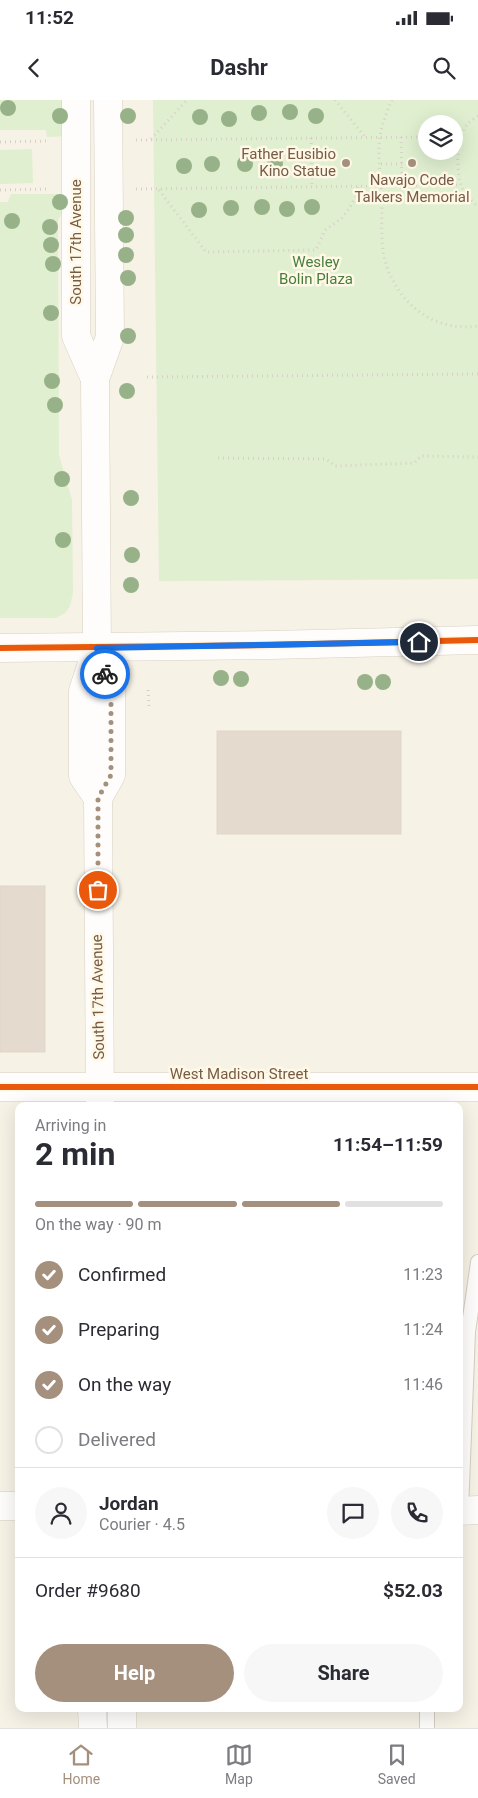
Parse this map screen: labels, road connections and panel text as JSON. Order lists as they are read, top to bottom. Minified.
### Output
{"streets":{"main road":["South 17th Avenue","West Madison Street"]},"crossings":[["South 17th Avenue","West Madison Street"]],"parks":["Wesley Bolin Plaza"],"places":["Father Eusibio Kino Statue","Navajo Code Talkers Memorial"],"page":{"status":"11:52","header":"Dashr","heading":["2 min","Arriving in","11:54–11:59"],"panel":["Jordan","Courier · 4.5","Order #9680","$52.03"],"bar":"On the way · 90 m","list":[["Confirmed","11:23"],["Preparing","11:24"],["On the way","11:46"],"Delivered"],"buttons":["Help","Share"],"tabs":["Home","Map","Saved"]}}
